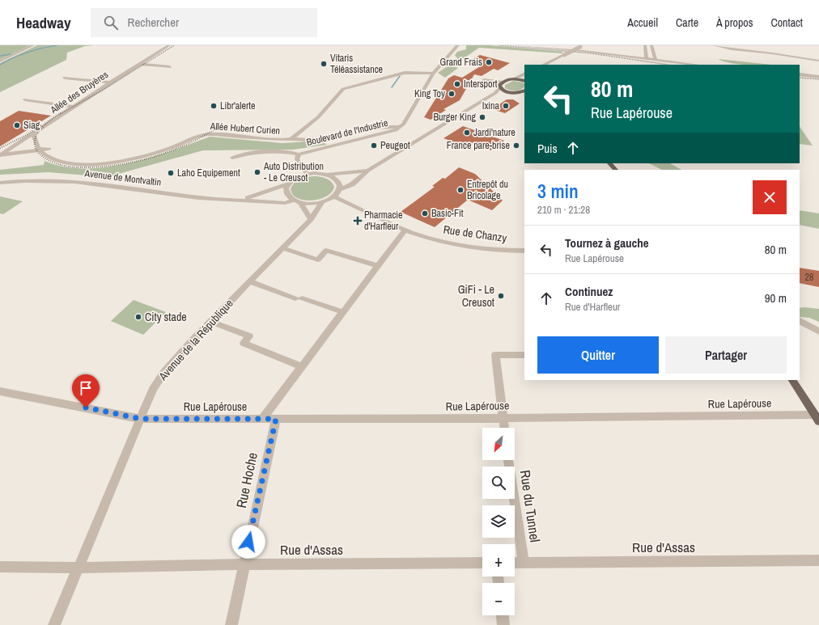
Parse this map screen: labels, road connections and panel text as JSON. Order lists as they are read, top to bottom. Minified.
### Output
{"streets":{"street":["Allée des Bruyères","Allée Hubert Curien","Boulevard de l'Industrie","Avenue de Montvaltin","Rue de Chanzy","Avenue de la République","Rue Lapérouse","Rue Hoche","Rue du Tunnel","Rue d'Assas"]},"crossings":[["Allée Hubert Curien","Boulevard de l'Industrie"],["Boulevard de l'Industrie","Avenue de Montvaltin"],["Avenue de la République","Rue Lapérouse"],["Avenue de la République","Rue d'Assas"],["Rue Lapérouse","Rue Hoche"],["Rue Hoche","Rue d'Assas"],["Rue du Tunnel","Rue d'Assas"]],"places":{"other":["Grand Frais","Vitaris Téléassistance","Intersport","King Toy","Libr'alerte","Ixina","Burger King","Siag","Jardi'nature","Peugeot","France pare-brise","Auto Distribution - Le Creusot","Laho Equipement","Entrepôt du Bricolage","Basic-Fit","GiFi - Le Creusot","City stade"],"health":["Pharmacie d'Harfleur"]},"house_numbers":["28"],"north":"bottom left","page":{"header":"Headway","search":"Rechercher","nav":["Accueil","Carte","À propos","Contact"],"turn":["80 m","Rue Lapérouse"],"then":"Puis","heading":["3 min","210 m · 21:28"],"list":[{"name":"Tournez à gauche","note":"Rue Lapérouse","value":"80 m"},{"name":"Continuez","note":"Rue d'Harfleur","value":"90 m"}],"buttons":["Quitter","Partager"],"map_buttons":["+","−"]}}
